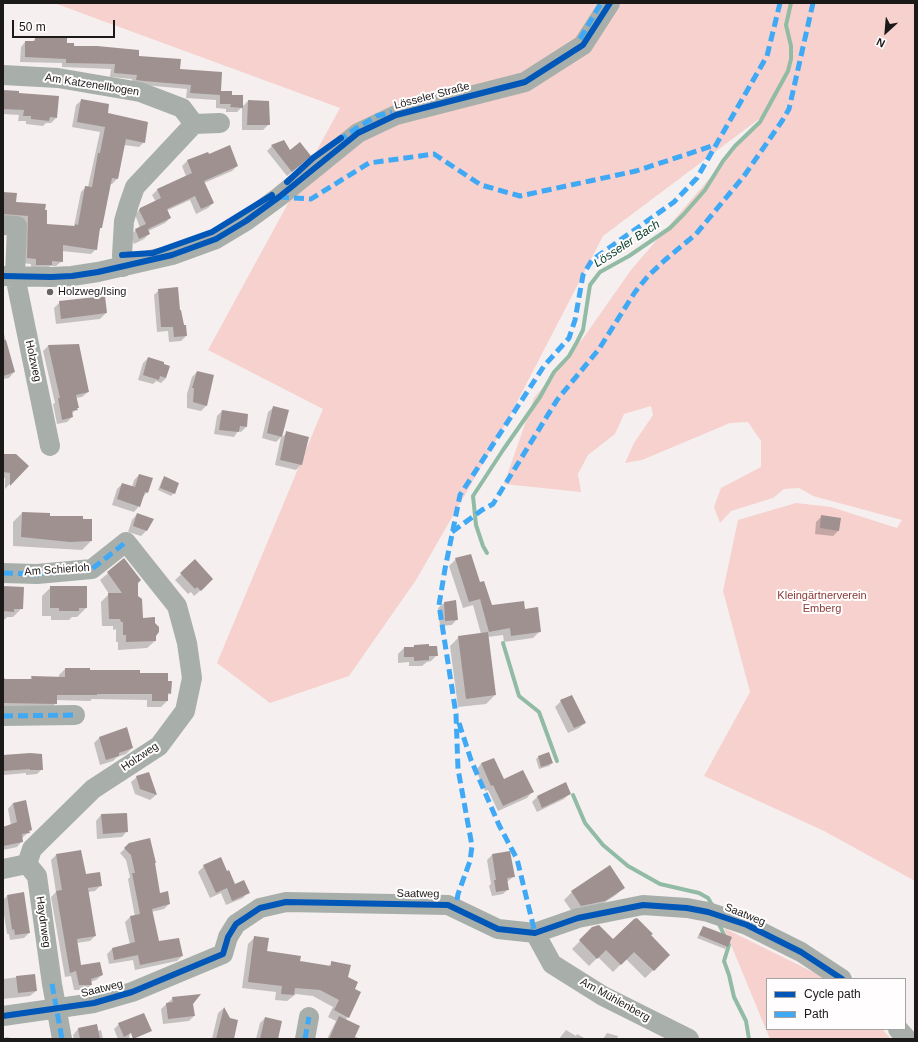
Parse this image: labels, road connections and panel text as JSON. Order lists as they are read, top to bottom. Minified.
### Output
{"streets":{"street":["Am Katzenellbogen","Lösseler Straße","Holzweg","Am Schierloh","Saatweg","Haydnweg","Am Mühlenberg"]},"crossings":[["Lösseler Straße","Holzweg"],["Holzweg","Am Schierloh"],["Holzweg","Haydnweg"],["Saatweg","Haydnweg"],["Saatweg","Am Mühlenberg"]],"water":["Lösseler Bach"],"parks":["Kleingärtnerverein Emberg"],"places":["Holzweg/Ising"],"legend":["Cycle path","Path"],"scale_bar":"50 m","north":"bottom left"}
